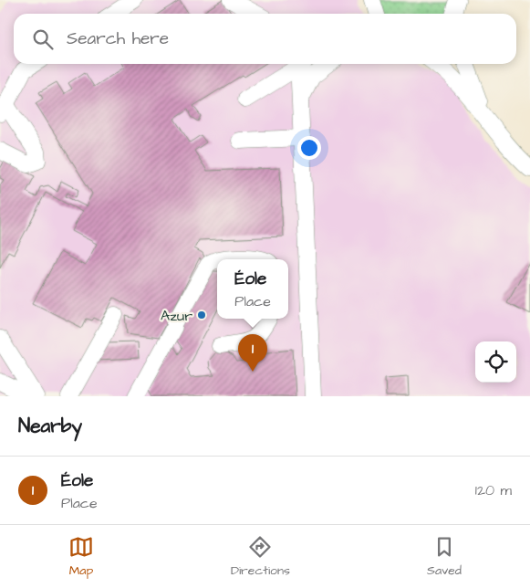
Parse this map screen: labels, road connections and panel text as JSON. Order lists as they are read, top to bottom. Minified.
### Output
{"places":["Azur"],"page":{"search":"Search here","popup":["Éole","Place"],"pins":"1","heading":"Nearby","list":[{"mark":"1","name":"Éole","note":"Place","value":"120 m"}],"nav":["Map","Directions","Saved"]}}
